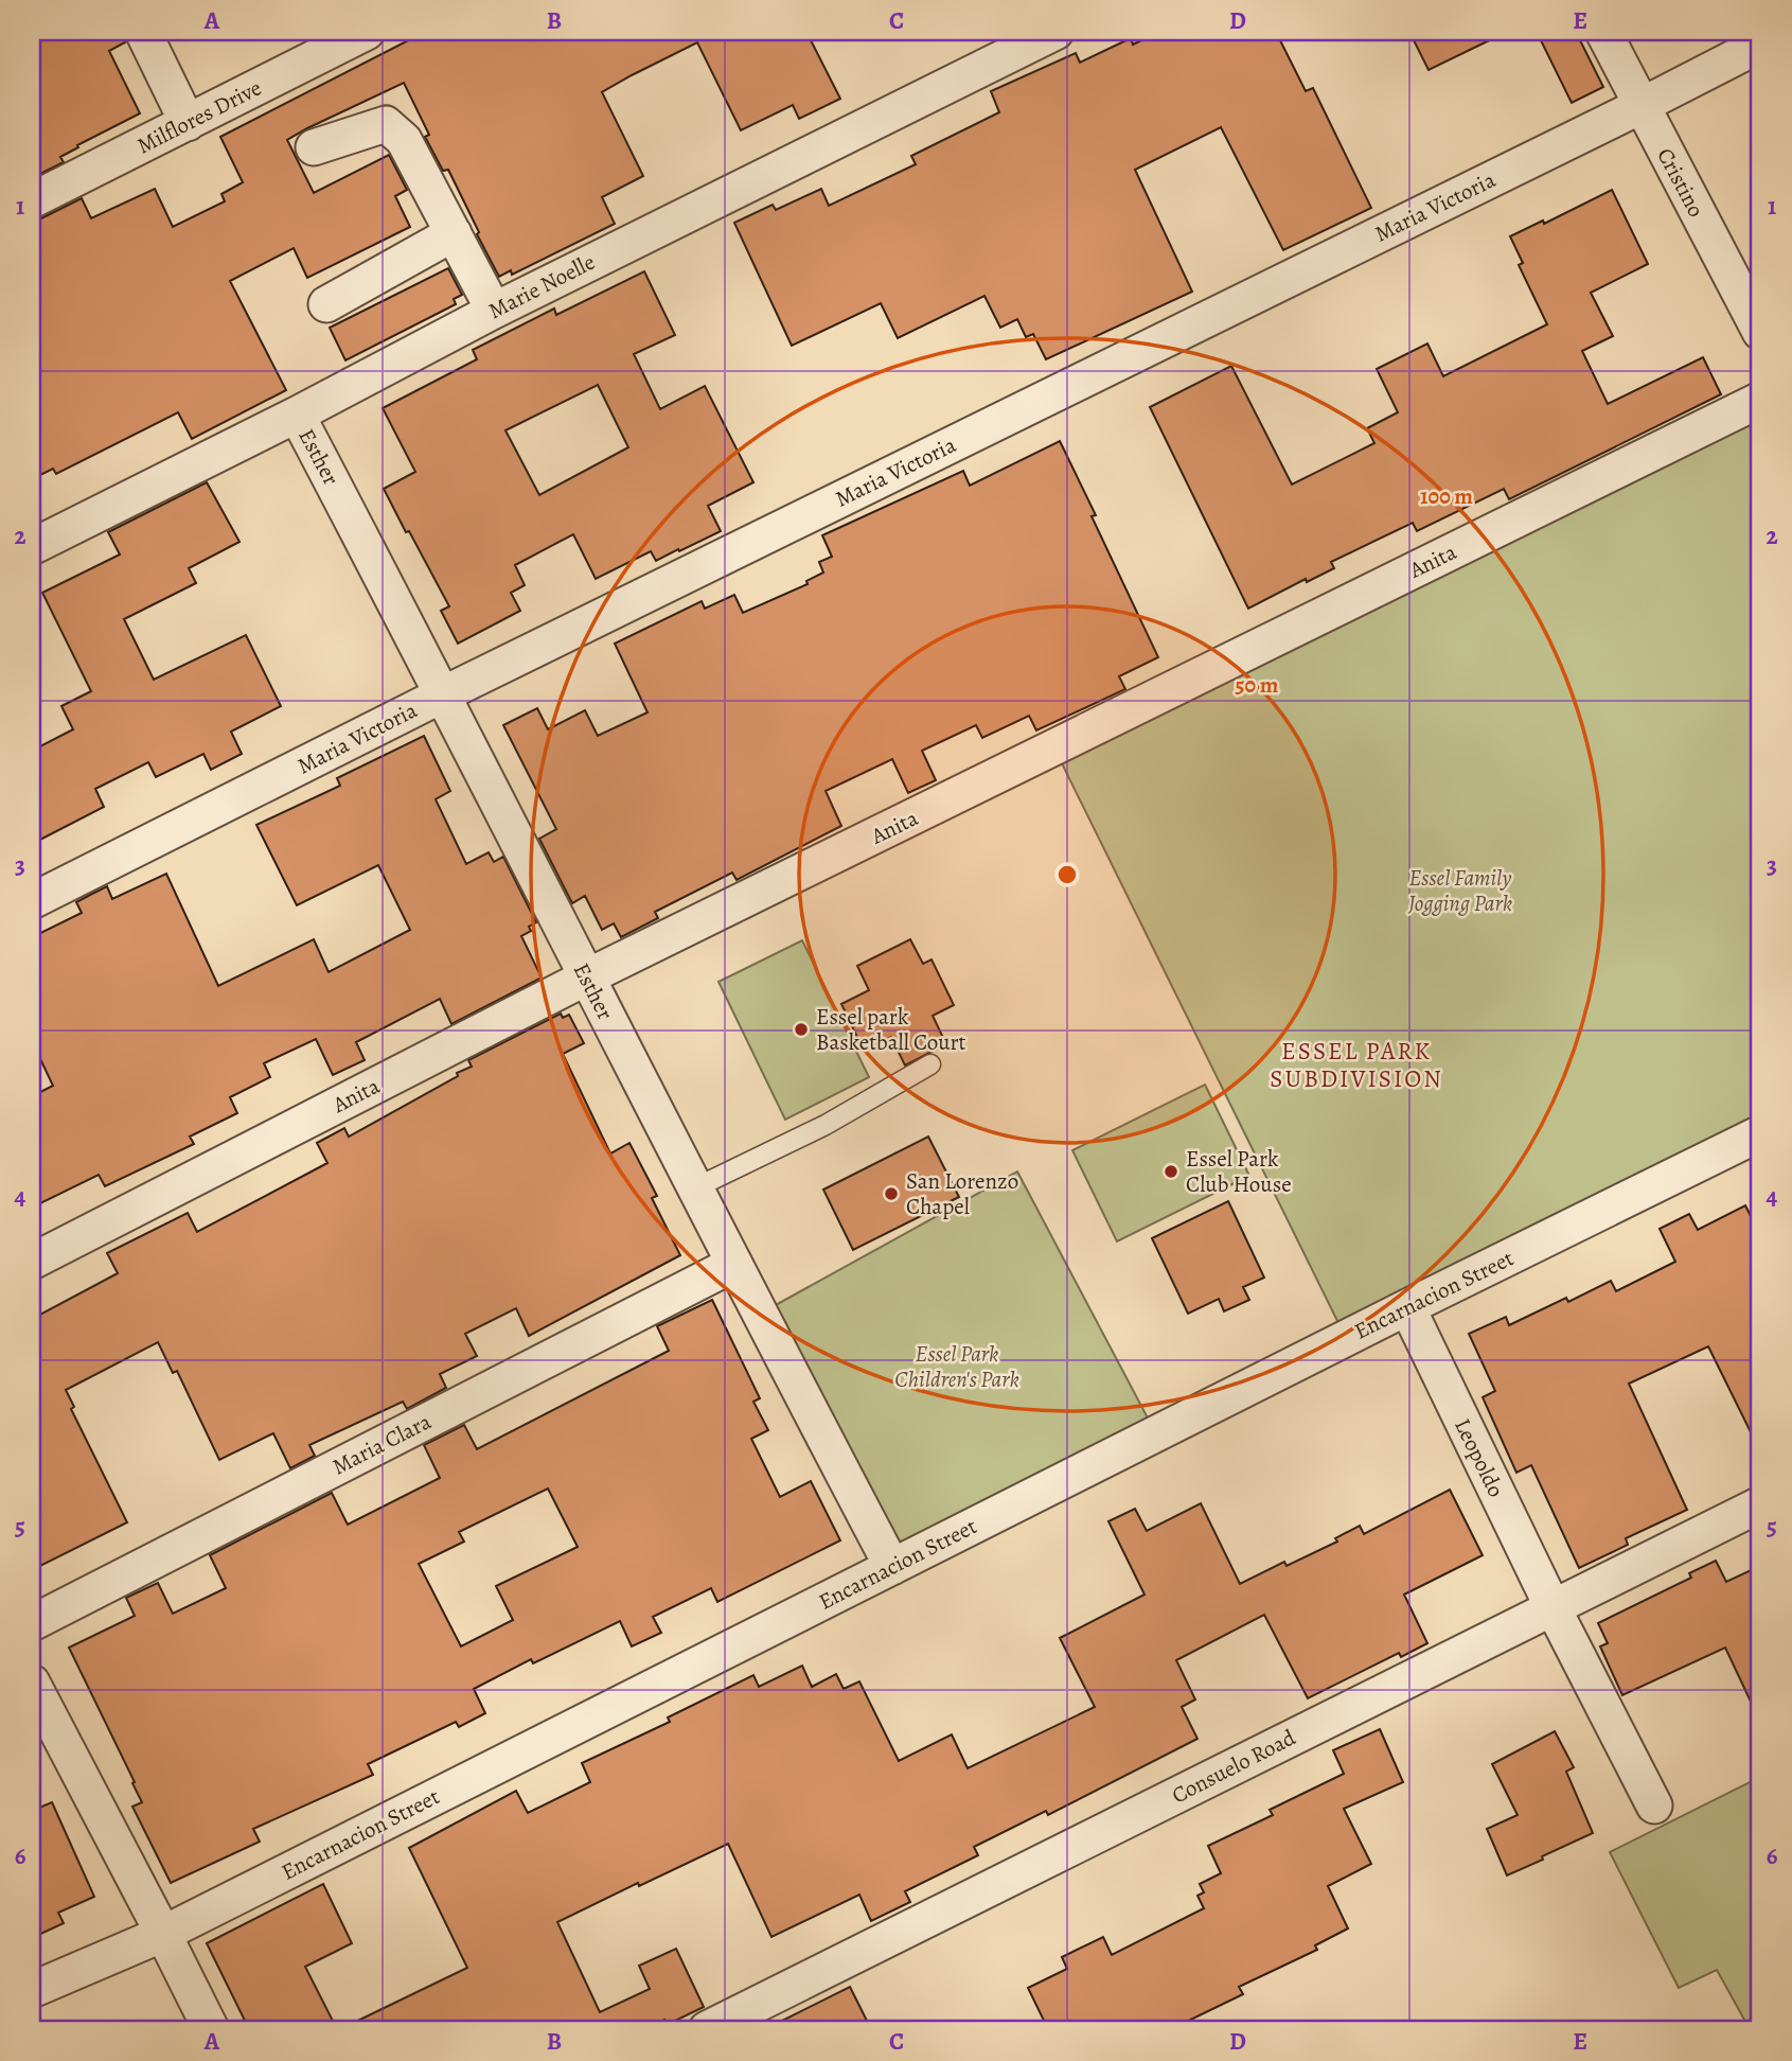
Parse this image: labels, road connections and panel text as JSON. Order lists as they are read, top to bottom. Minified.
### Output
{"streets":{"street":["Milflores Drive","Cristino","Maria Victoria","Marie Noelle","Esther","Anita","Encarnacion Street","Maria Clara","Leopoldo","Consuelo Road"]},"crossings":[["Cristino","Maria Victoria"],["Maria Victoria","Esther"],["Marie Noelle","Esther"],["Esther","Anita"],["Esther","Encarnacion Street"],["Esther","Maria Clara"],["Encarnacion Street","Leopoldo"],["Leopoldo","Consuelo Road"]],"districts":["ESSEL PARK SUBDIVISION"],"parks":["Essel Family Jogging Park","Essel Park Children's Park"],"places":["Essel park Basketball Court","Essel Park Club House","San Lorenzo Chapel"],"grid":{"columns":["A","B","C","D","E"],"rows":["1","2","3","4","5","6"]},"rings":["100 m","50 m"]}
